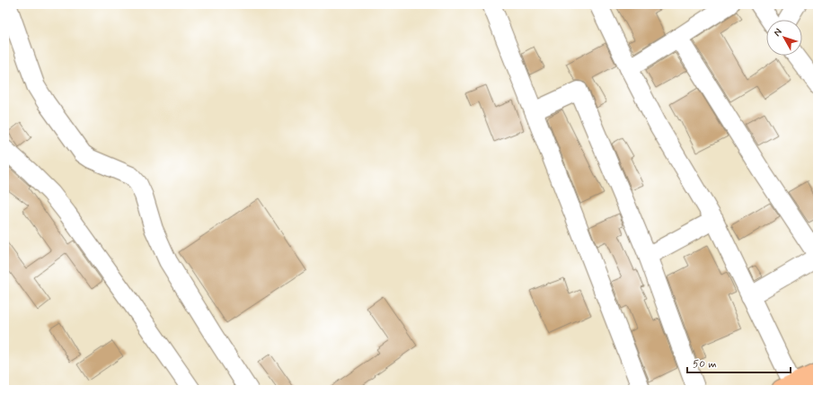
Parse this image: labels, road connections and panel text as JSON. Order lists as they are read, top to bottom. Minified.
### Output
{"scale_bar":"50 m","north":"top left"}
